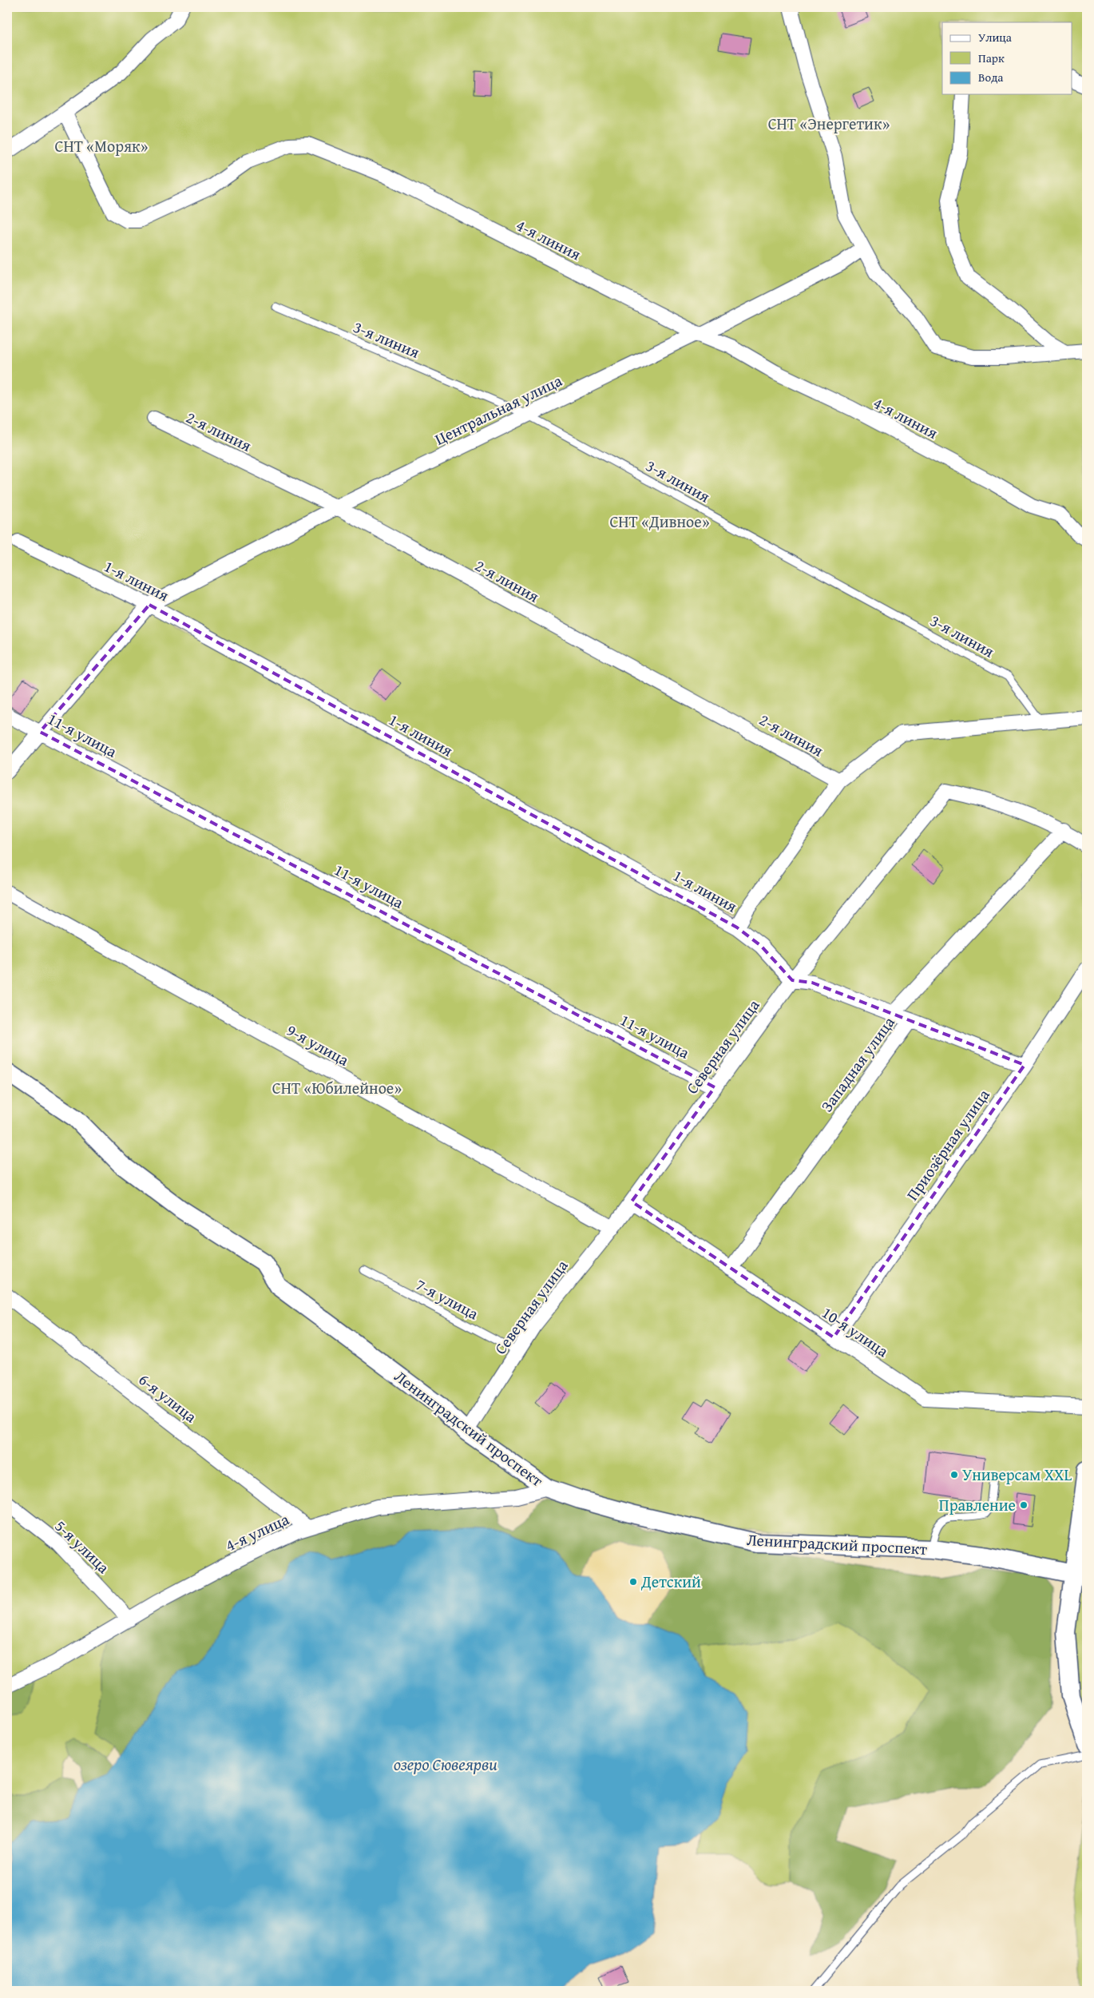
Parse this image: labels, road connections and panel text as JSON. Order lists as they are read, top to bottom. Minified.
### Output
{"streets":{"street":["4-я линия","Центральная улица","2-я линия","1-я линия","11-я улица","9-я улица","Северная улица","Западная улица","Приозёрная улица","10-я улица","6-я улица","Ленинградский проспект","4-я улица","5-я улица"],"lane":["3-я линия","7-я улица"]},"crossings":[["4-я линия","Центральная улица"],["3-я линия","Центральная улица"],["Центральная улица","2-я линия"],["Центральная улица","1-я линия"],["1-я линия","Северная улица"],["11-я улица","Северная улица"],["9-я улица","Северная улица"],["Северная улица","Западная улица"],["Северная улица","7-я улица"],["Северная улица","10-я улица"],["Северная улица","Ленинградский проспект"],["Западная улица","10-я улица"],["Приозёрная улица","10-я улица"],["6-я улица","4-я улица"],["Ленинградский проспект","4-я улица"],["4-я улица","5-я улица"]],"water":["озеро Сювеярви"],"parks":["СНТ «Энергетик»","СНТ «Моряк»","СНТ «Дивное»","СНТ «Юбилейное»"],"places":["Универсам XXL","Правление","Детский"],"legend":["Улица","Парк","Вода"]}
